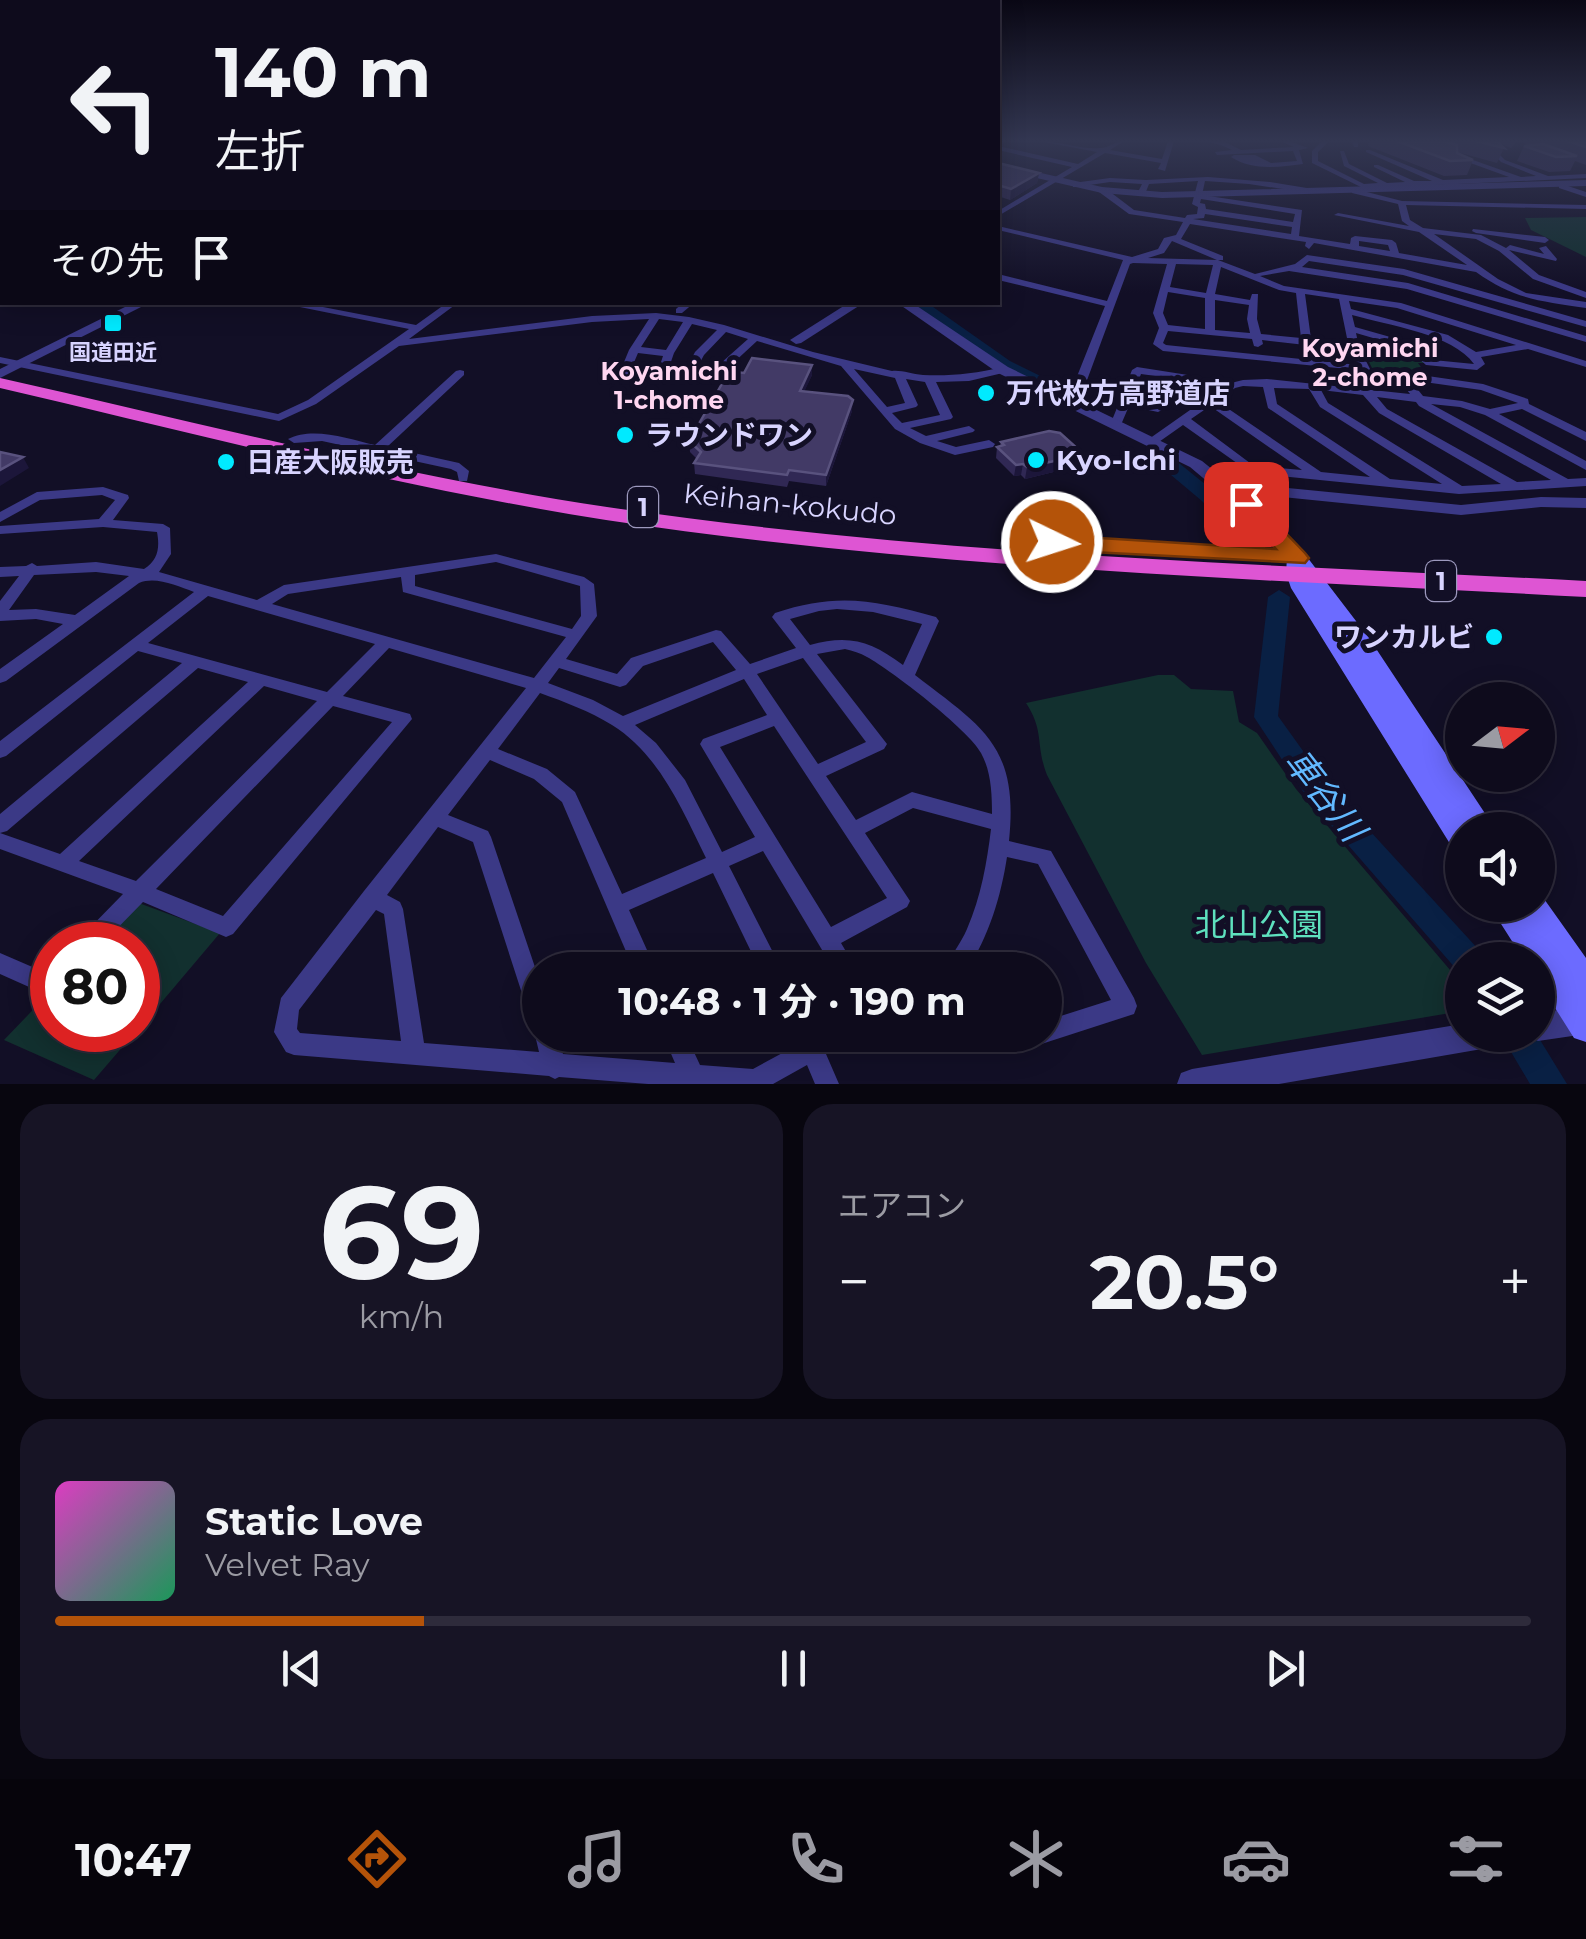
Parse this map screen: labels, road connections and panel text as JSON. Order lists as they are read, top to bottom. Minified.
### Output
{"streets":{"highway":["Keihan-kokudo","1"]},"districts":["Koyamichi 2-chome","Koyamichi 1-chome"],"water":["車谷川"],"parks":["北山公園"],"places":{"transit":["国道田近"],"other":["万代枚方高野道店","ラウンドワン","Kyo-Ichi","日産大阪販売","ワンカルビ"]},"north":"right","page":{"turn":["140 m","左折"],"then":"その先","limit":"80","trip":"10:48 · 1 分 · 190 m","tile":[["69","km/h"],"エアコン"],"heat":["−","20.5°","+"],"song":["Static Love","Velvet Ray"],"tabs":"10:47"}}
